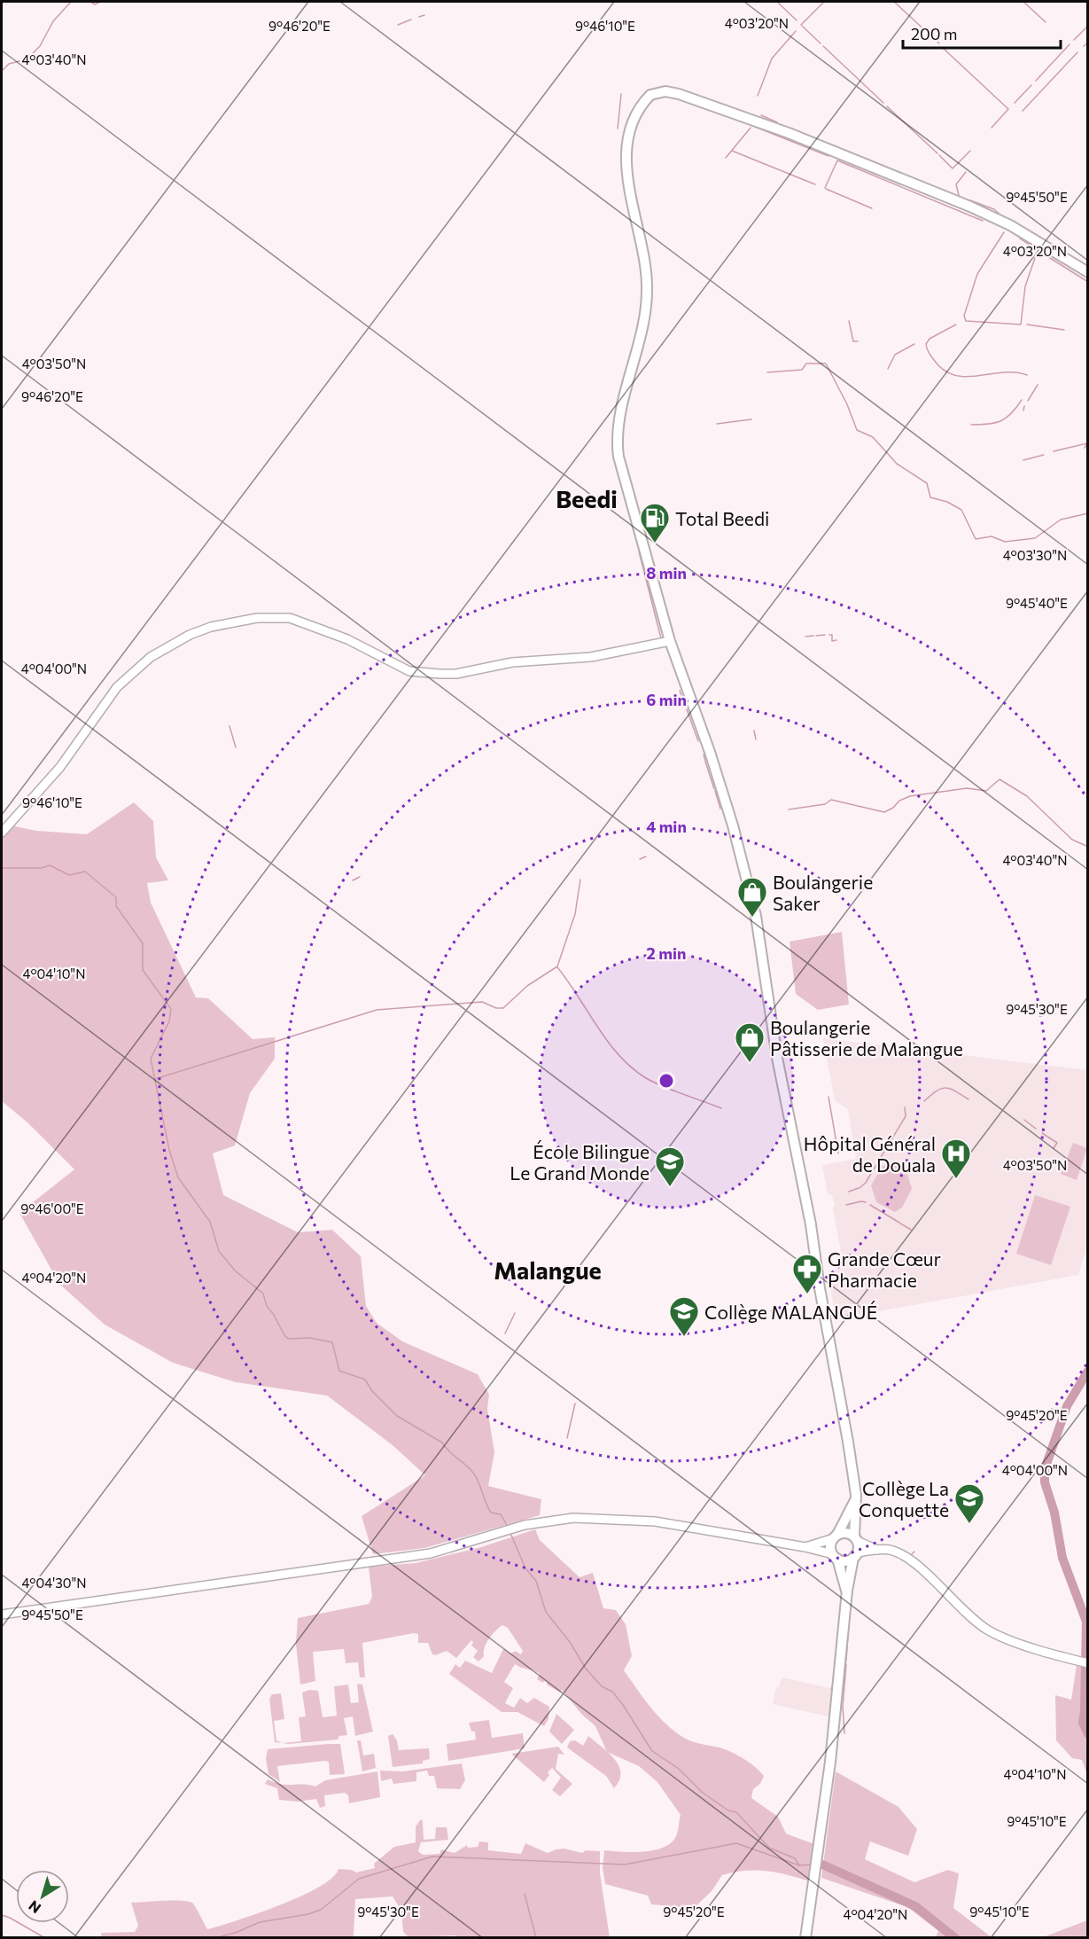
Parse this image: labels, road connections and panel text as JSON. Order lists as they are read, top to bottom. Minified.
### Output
{"districts":["Beedi","Malangue"],"places":{"fuel station":["Total Beedi"],"shop":["Boulangerie Saker","Boulangerie Pâtisserie de Malangue"],"hospital":["Hôpital Général de Douala"],"school or university":["École Bilingue Le Grand Monde","Collège MALANGUÉ","Collège La Conquette"],"pharmacy":["Grande Cœur Pharmacie"]},"scale_bar":"200 m","north":"bottom left","coordinates":["4°03'20\"N","9°46'20\"E","9°46'10\"E","4°03'40\"N","9°45'50\"E","4°03'50\"N","4°03'30\"N","9°45'40\"E","4°04'00\"N","4°04'10\"N","9°45'30\"E","9°46'00\"E","4°04'20\"N","9°45'20\"E","4°04'30\"N","9°45'10\"E"],"rings":["8 min","6 min","4 min","2 min"]}
